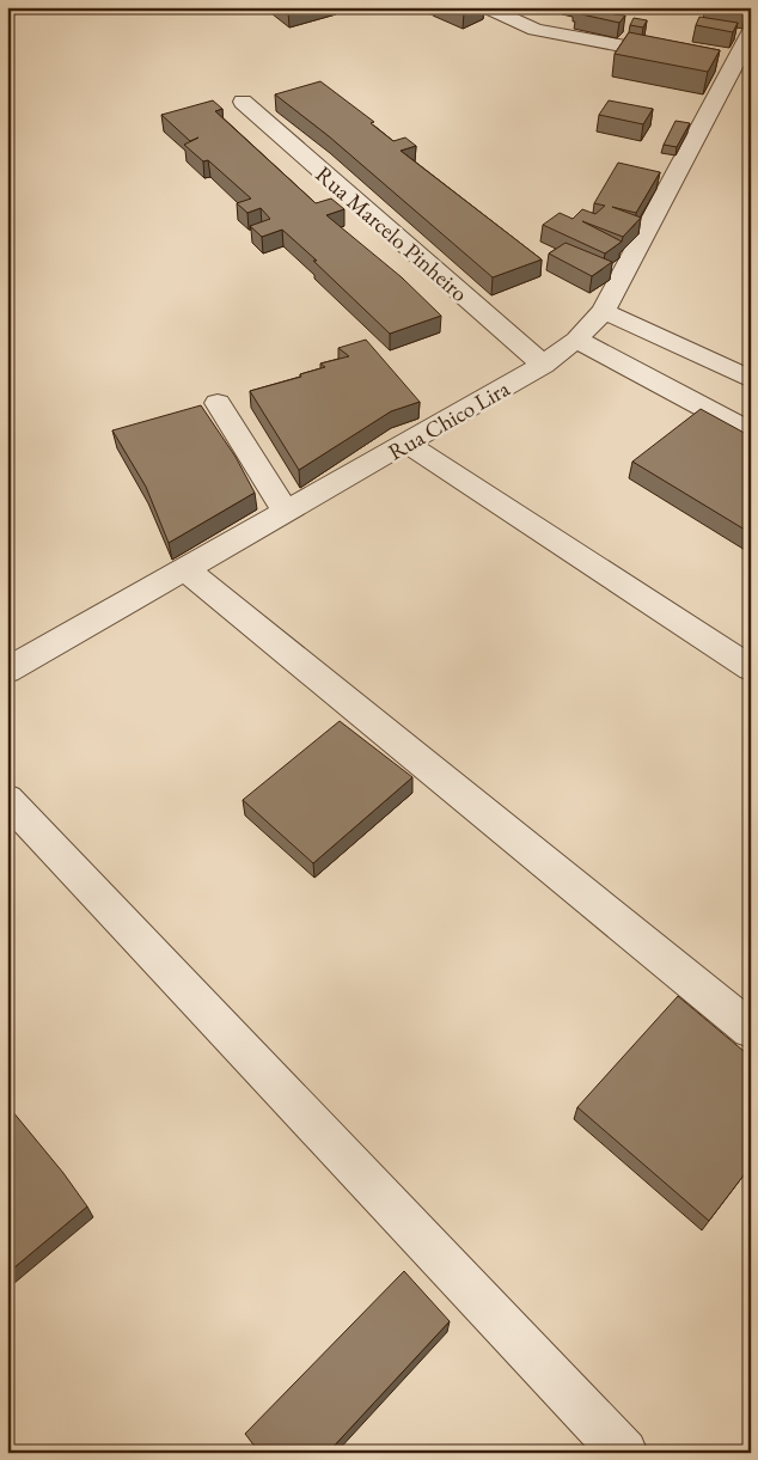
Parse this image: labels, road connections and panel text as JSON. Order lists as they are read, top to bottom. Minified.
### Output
{"streets":{"street":["Rua Marcelo Pinheiro","Rua Chico Lira"]},"crossings":[["Rua Marcelo Pinheiro","Rua Chico Lira"]]}
